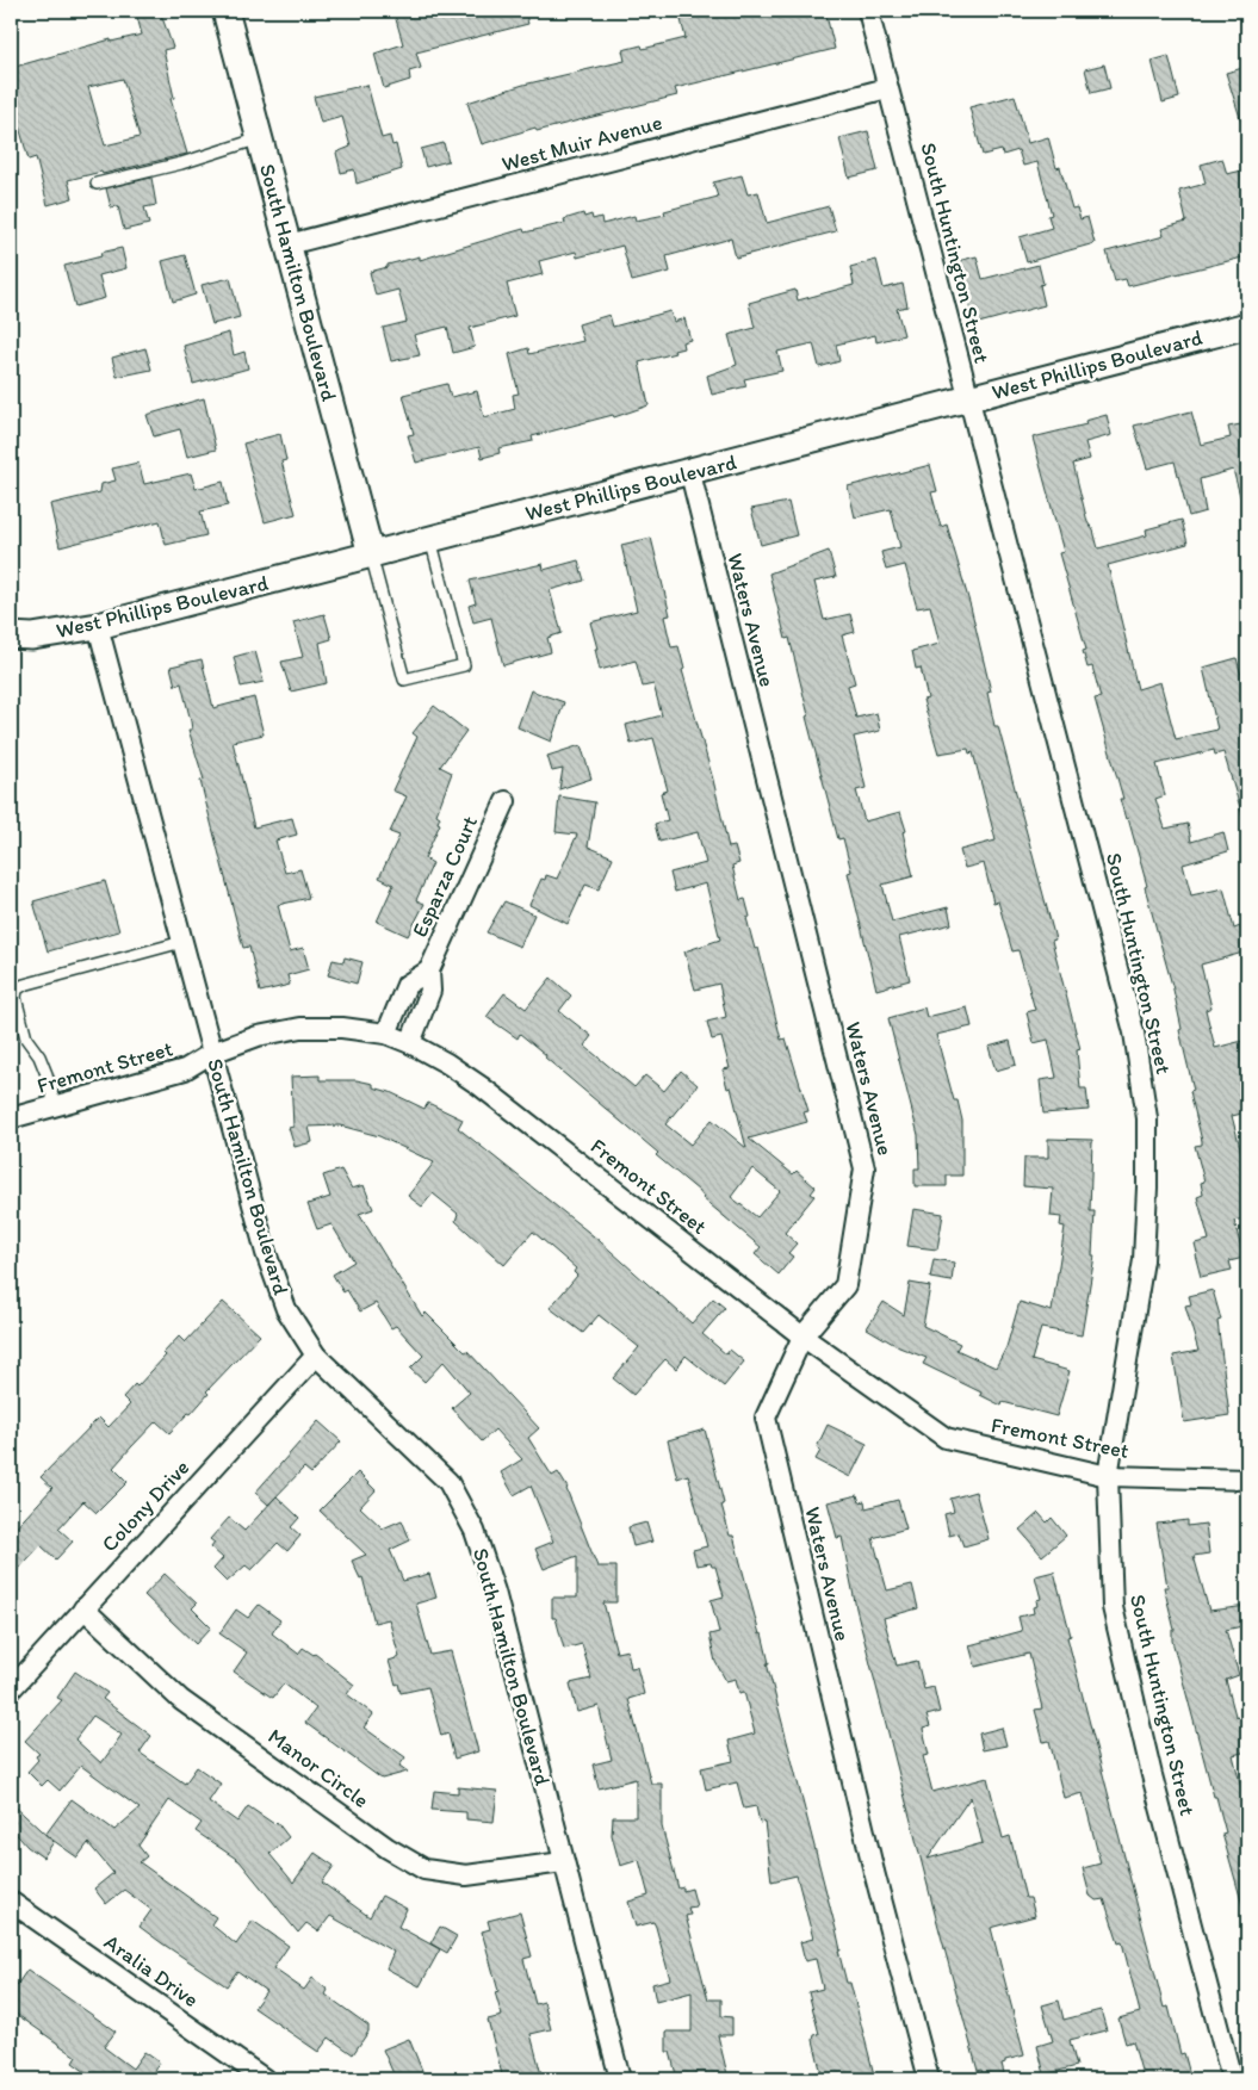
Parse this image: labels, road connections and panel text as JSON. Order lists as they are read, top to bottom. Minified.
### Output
{"streets":{"street":["West Muir Avenue","South Huntington Street","South Hamilton Boulevard","West Phillips Boulevard","Waters Avenue","Esparza Court","Fremont Street","Colony Drive","Manor Circle","Aralia Drive"]},"crossings":[["West Muir Avenue","South Huntington Street"],["West Muir Avenue","South Hamilton Boulevard"],["South Huntington Street","West Phillips Boulevard"],["South Huntington Street","Fremont Street"],["South Hamilton Boulevard","West Phillips Boulevard"],["South Hamilton Boulevard","Fremont Street"],["South Hamilton Boulevard","Colony Drive"],["South Hamilton Boulevard","Manor Circle"],["West Phillips Boulevard","Waters Avenue"],["Waters Avenue","Fremont Street"],["Esparza Court","Fremont Street"],["Colony Drive","Manor Circle"]]}
